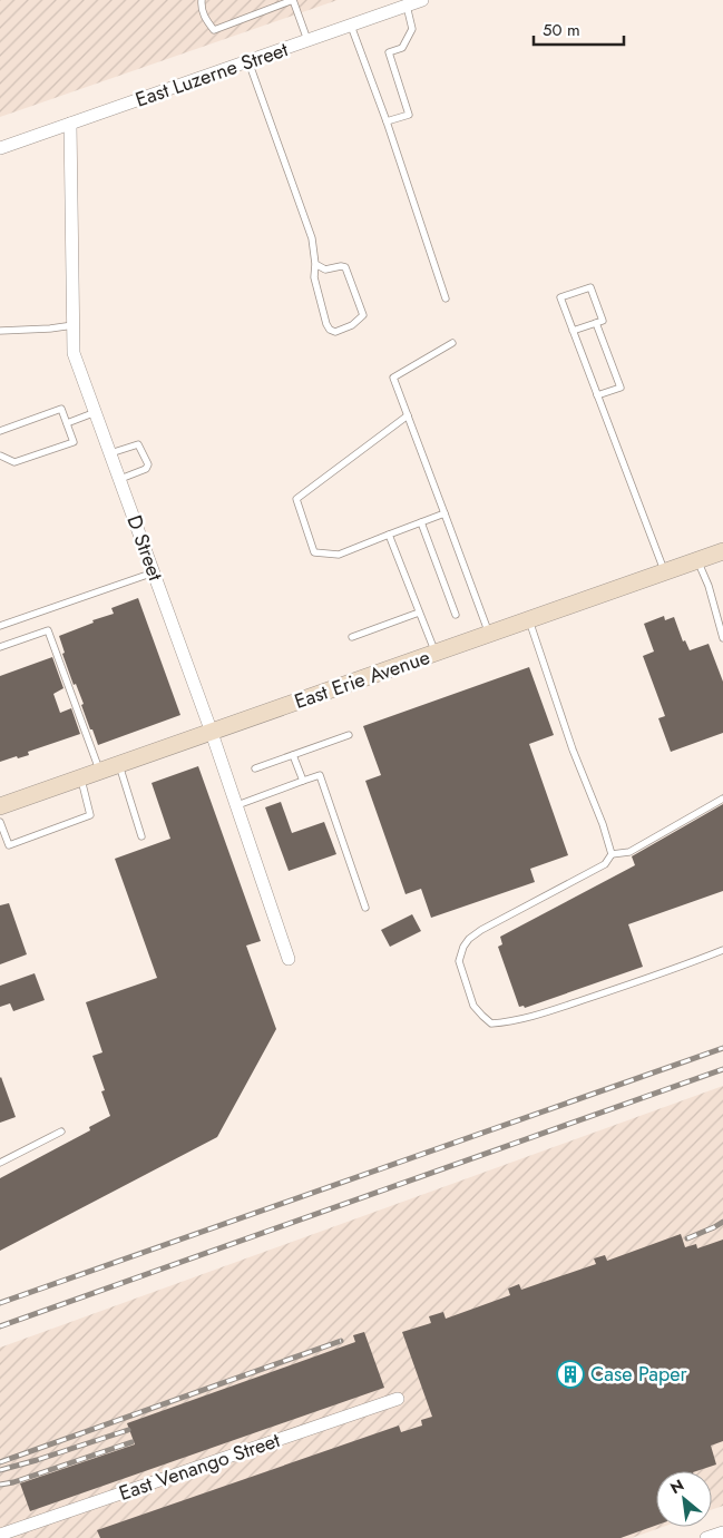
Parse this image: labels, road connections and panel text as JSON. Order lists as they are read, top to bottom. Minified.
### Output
{"streets":{"main road":["East Erie Avenue"],"street":["East Luzerne Street","D Street","East Venango Street"]},"crossings":[["East Luzerne Street","D Street"],["D Street","East Erie Avenue"]],"places":{"building":["Case Paper"]},"scale_bar":"50 m","north":"top left"}
